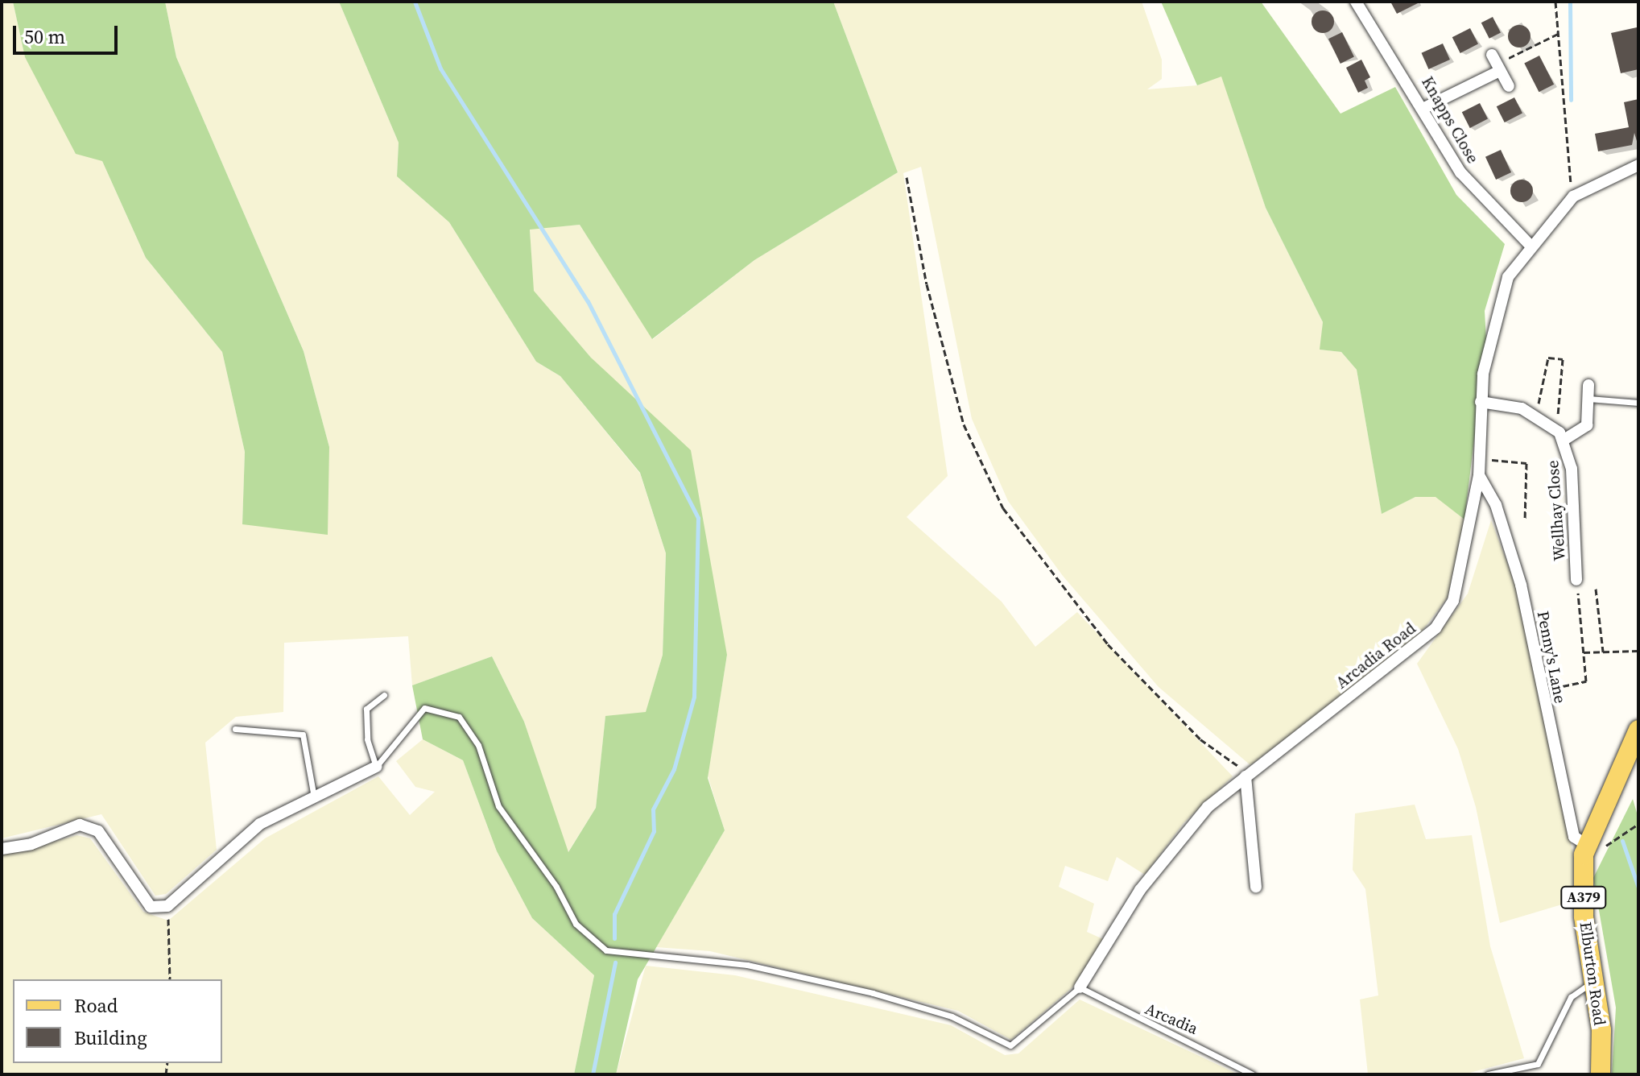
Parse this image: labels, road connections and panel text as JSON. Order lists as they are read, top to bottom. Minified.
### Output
{"streets":{"main road":["A379","Elburton Road"],"street":["Knapps Close","Wellhay Close","Arcadia Road","Penny's Lane"],"lane":["Arcadia"]},"crossings":[["Knapps Close","Arcadia Road"],["Wellhay Close","Arcadia Road"],["Arcadia Road","Penny's Lane"],["Arcadia Road","Arcadia"],["Penny's Lane","Elburton Road"]],"legend":["Road","Building"],"scale_bar":"50 m"}
